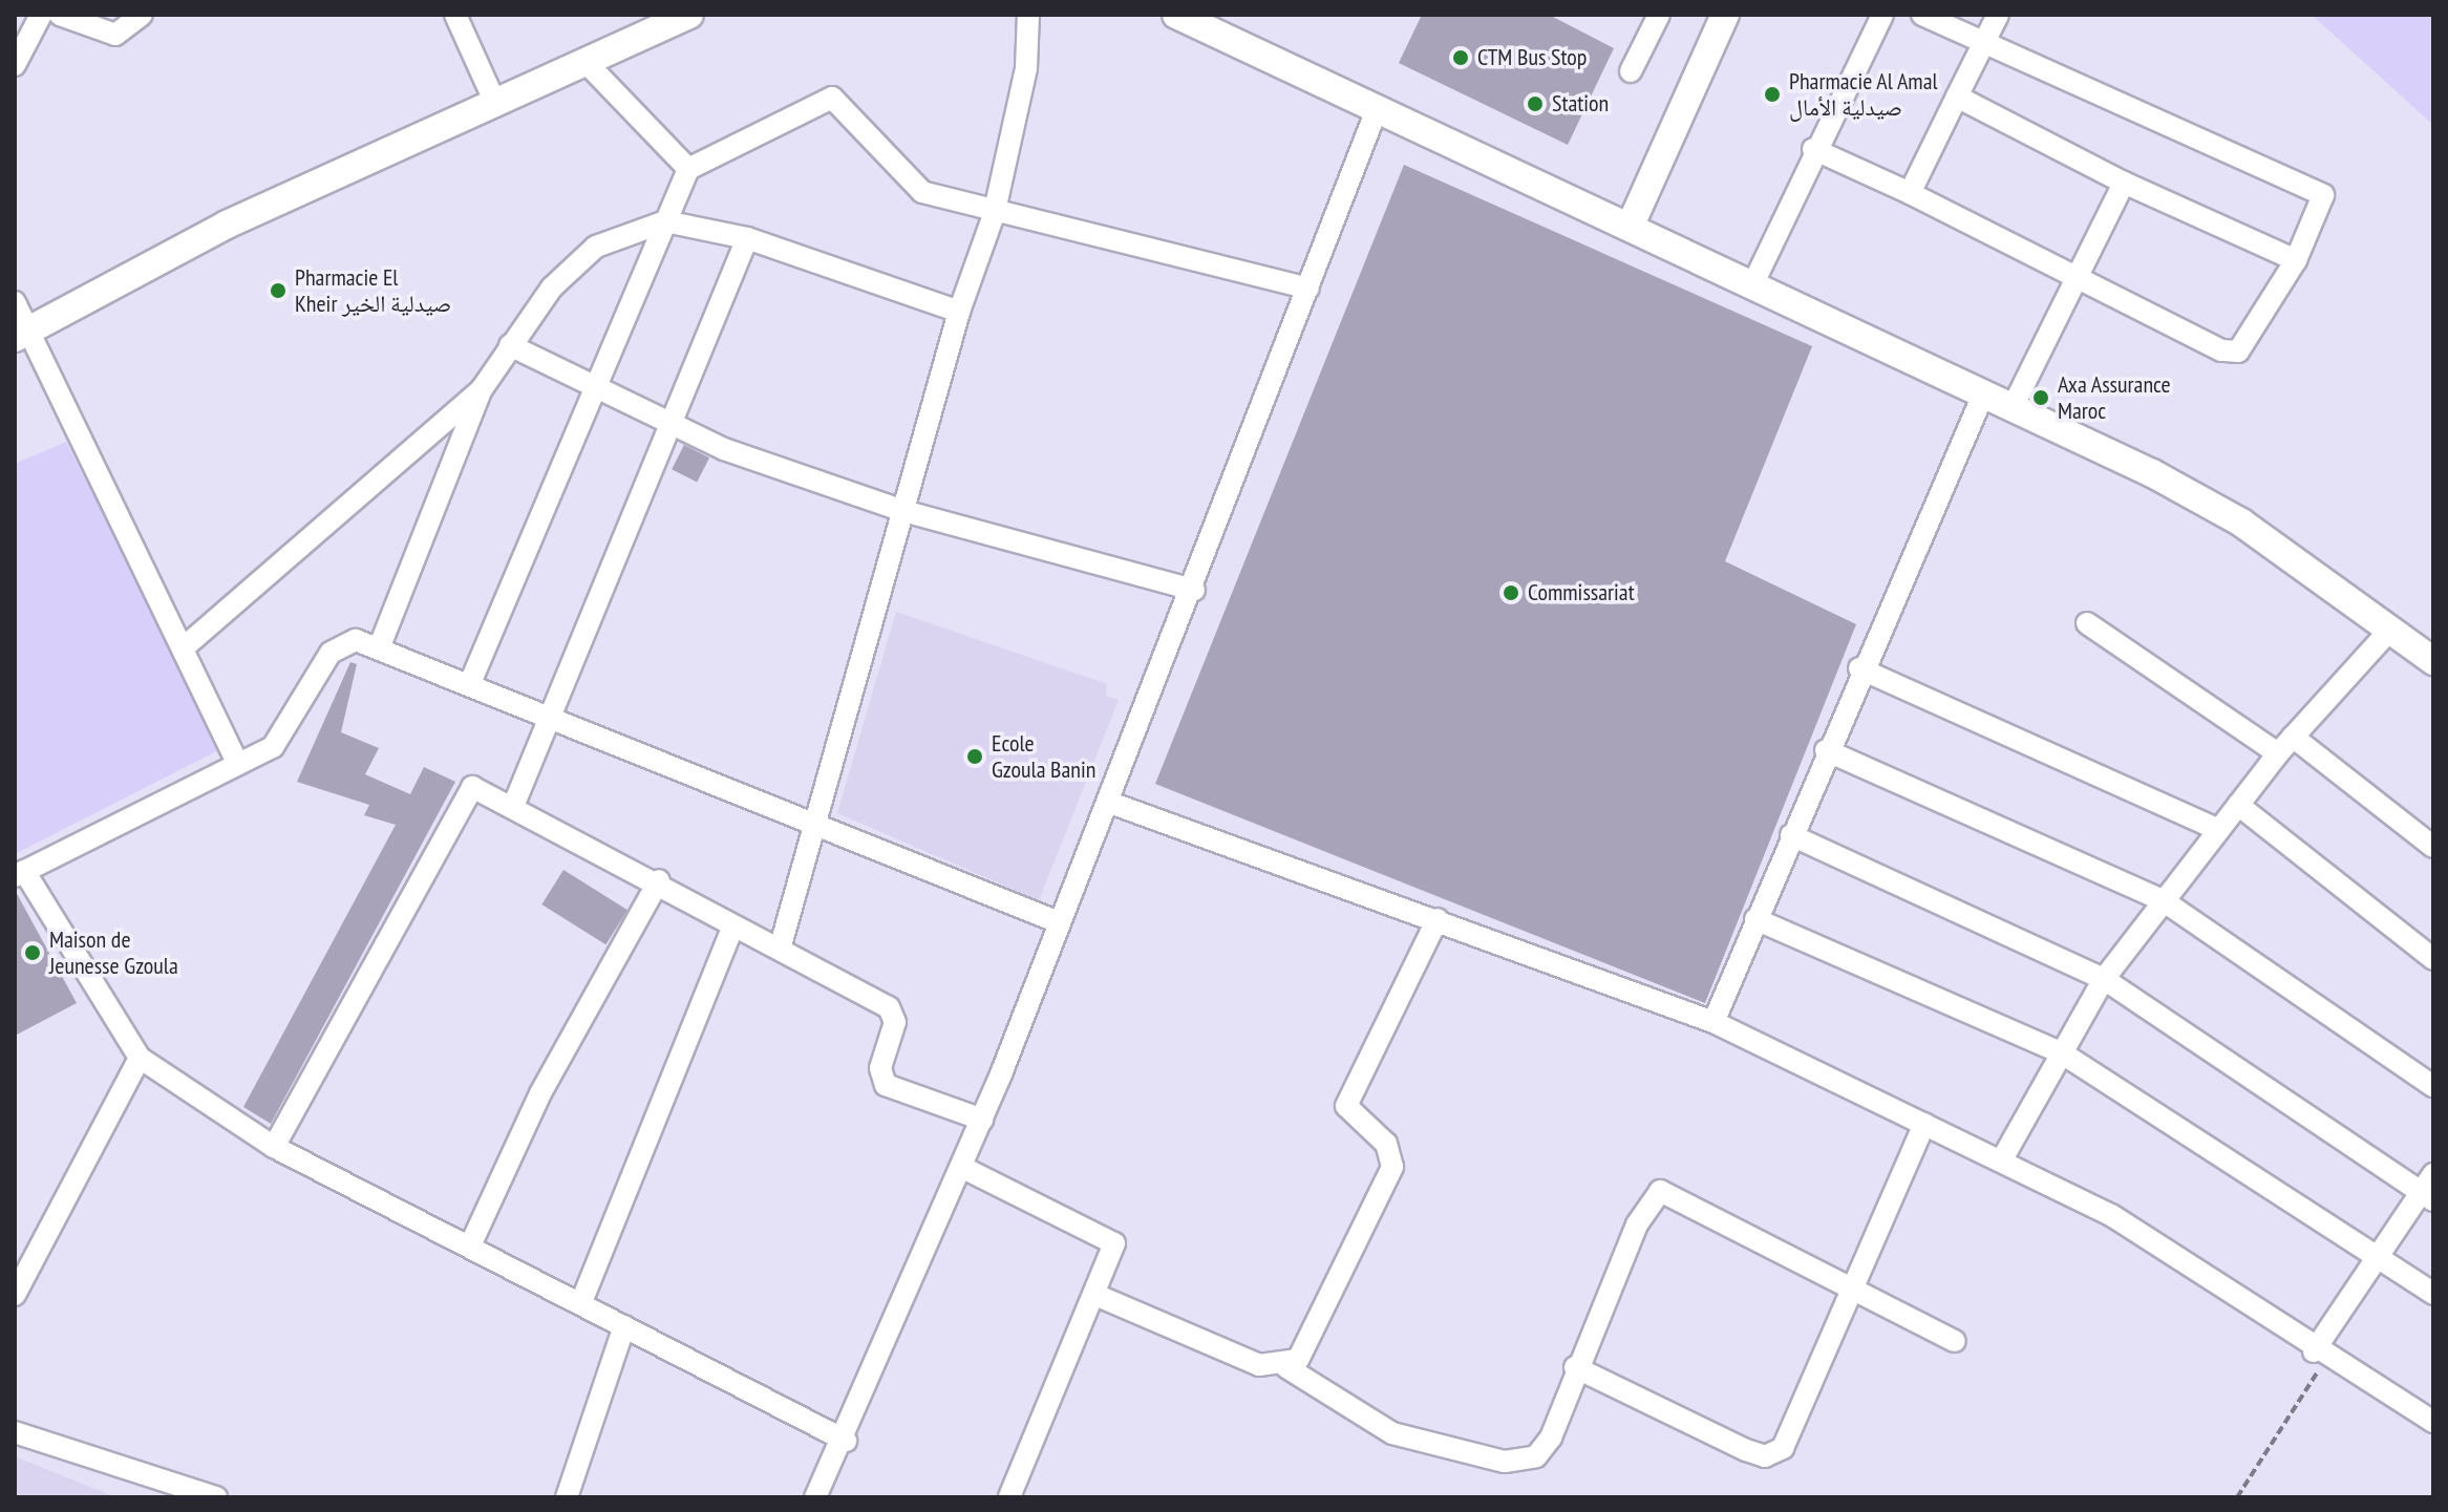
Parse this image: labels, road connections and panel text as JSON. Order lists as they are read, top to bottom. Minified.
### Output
{"places":["CTM Bus Stop","Pharmacie Al Amal صيدلية الأمال","Station","Pharmacie El Kheir صيدلية الخير","Axa Assurance Maroc","Commissariat","Ecole Gzoula Banin","Maison de Jeunesse Gzoula"]}
